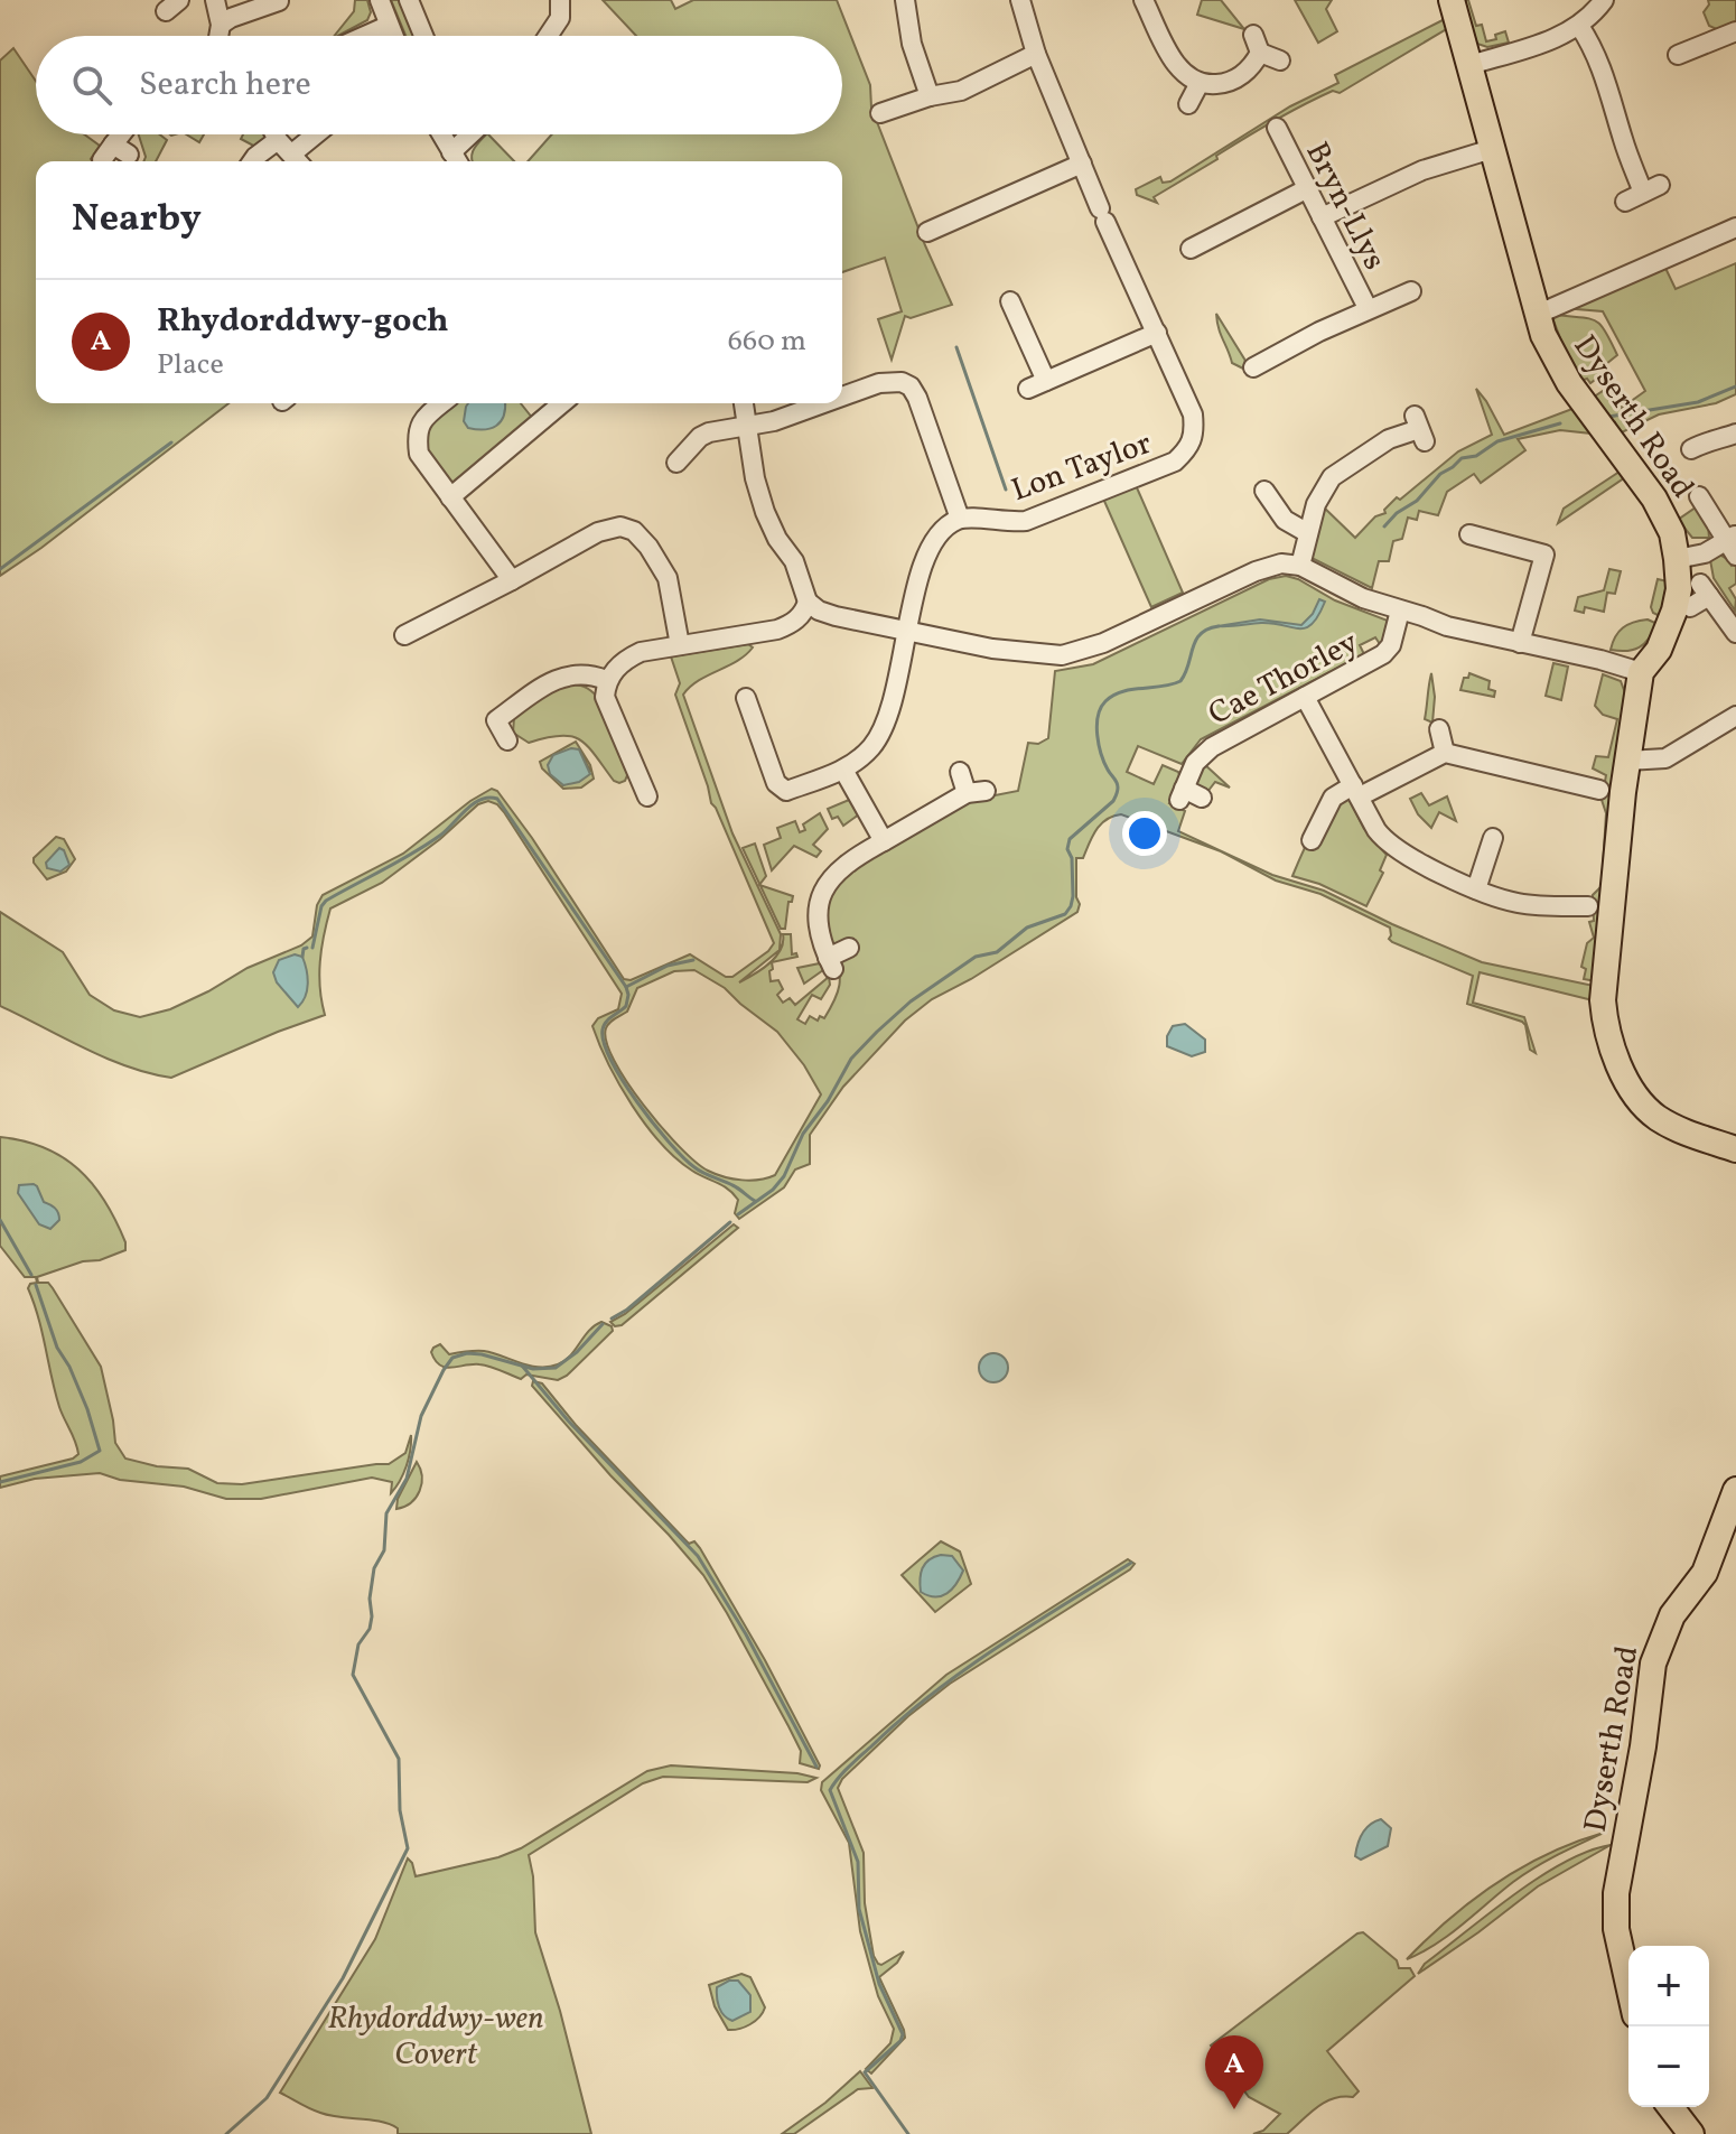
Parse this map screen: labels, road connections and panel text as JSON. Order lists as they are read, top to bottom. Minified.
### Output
{"streets":{"main road":["Dyserth Road"],"street":["Bryn-Llys","Lon Taylor","Cae Thorley"]},"parks":["Rhydorddwy-wen Covert"],"page":{"search":"Search here","heading":"Nearby","list":[{"mark":"A","name":"Rhydorddwy-goch","note":"Place","value":"660 m"}],"map_buttons":["+","−"],"pins":"A"}}
